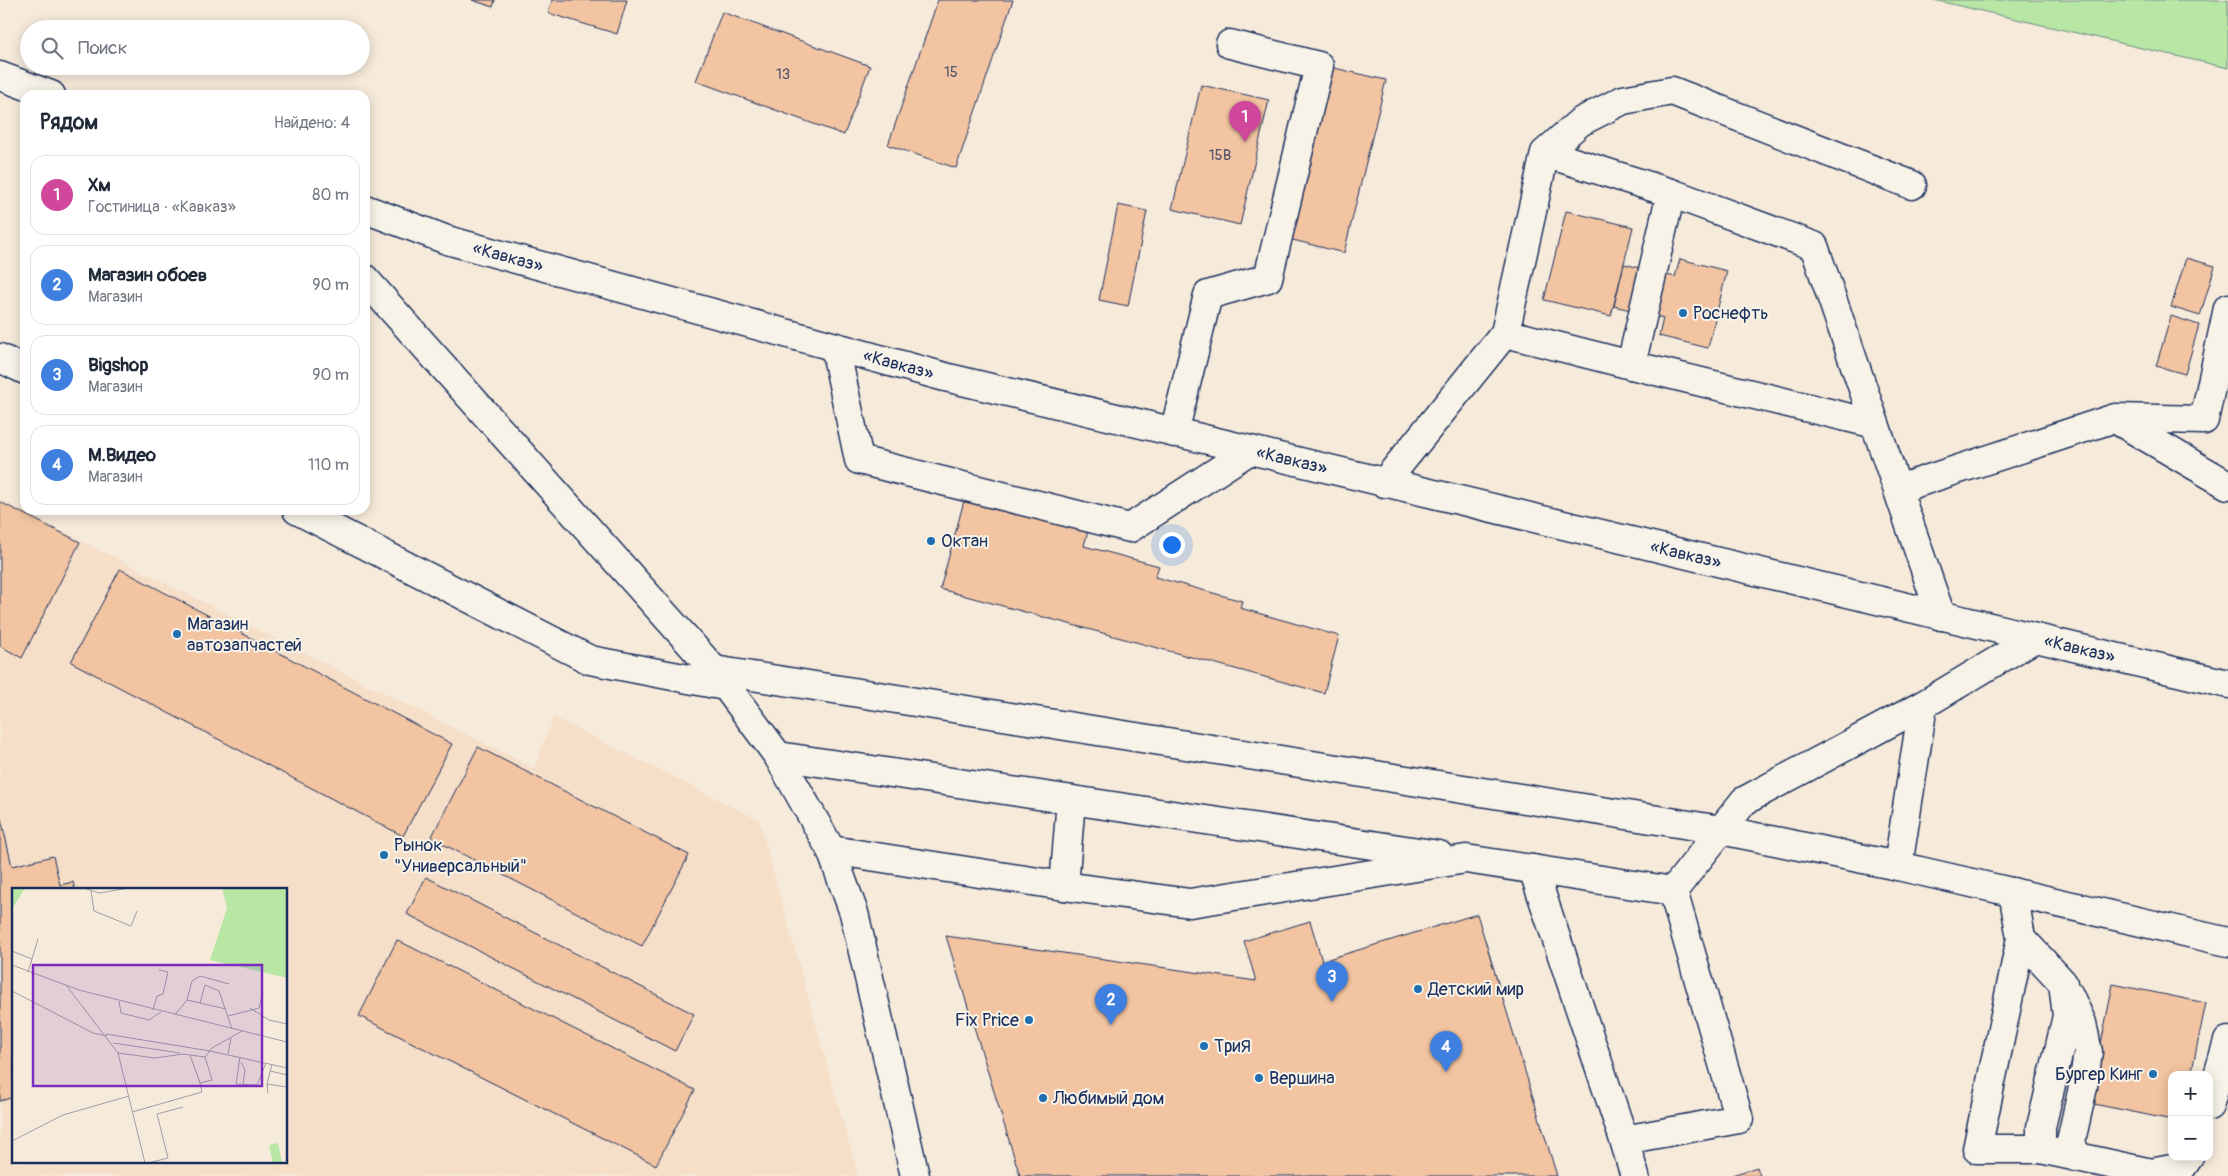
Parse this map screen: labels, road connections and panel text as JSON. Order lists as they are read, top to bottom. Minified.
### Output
{"streets":{"main road":["«Кавказ»"]},"places":["Роснефть","Октан","Магазин автозапчастей","Рынок \"Универсальный\"","Детский мир","Fix Price","ТриЯ","Бургер Кинг","Вершина","Любимый дом"],"house_numbers":["15","13","15В"],"page":{"search":"Поиск","heading":["Рядом","Найдено: 4"],"pins":["1","3","2","4"],"list":[{"mark":"1","name":"Хм","note":"Гостиница · «Кавказ»","value":"80 m"},{"mark":"2","name":"Магазин обоев","note":"Магазин","value":"90 m"},{"mark":"3","name":"Bigshop","note":"Магазин","value":"90 m"},{"mark":"4","name":"М.Видео","note":"Магазин","value":"110 m"}],"map_buttons":["+","−"]}}
